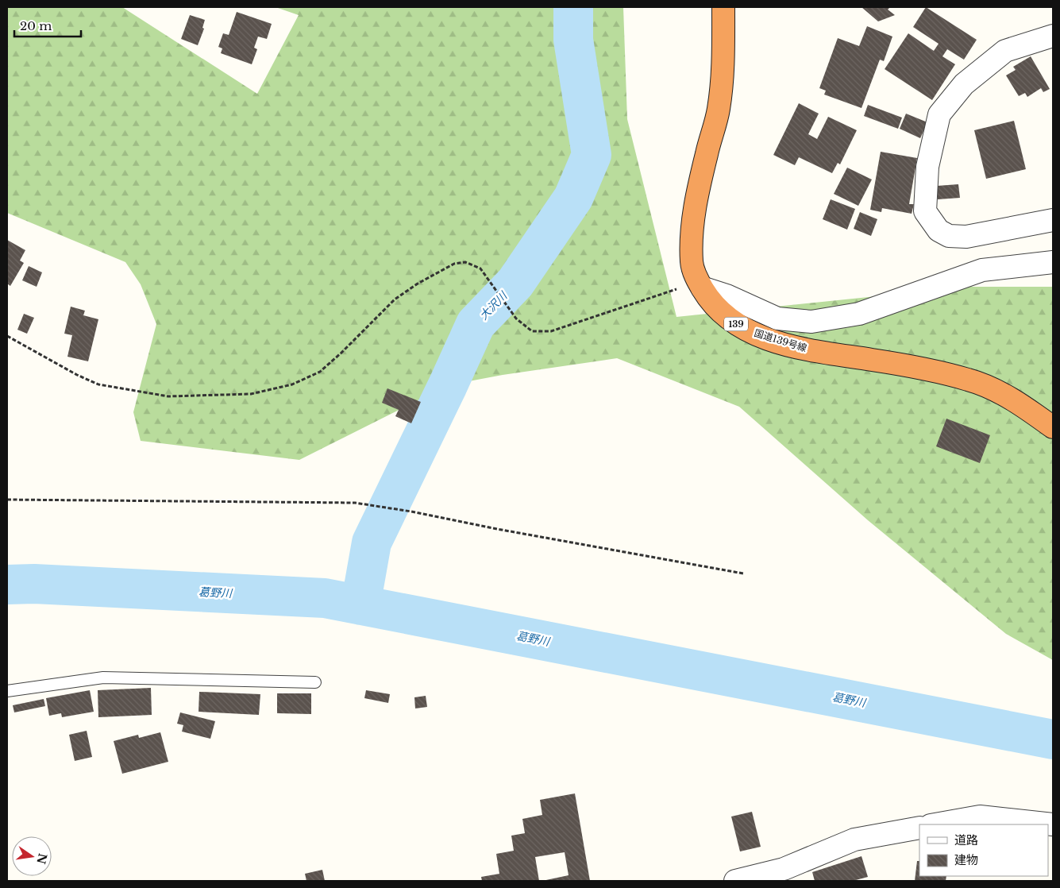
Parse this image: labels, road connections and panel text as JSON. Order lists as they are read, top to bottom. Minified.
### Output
{"streets":{"highway":["139","国道139号線"]},"water":["大沢川","葛野川"],"legend":["道路","建物"],"scale_bar":"20 m","north":"right"}
